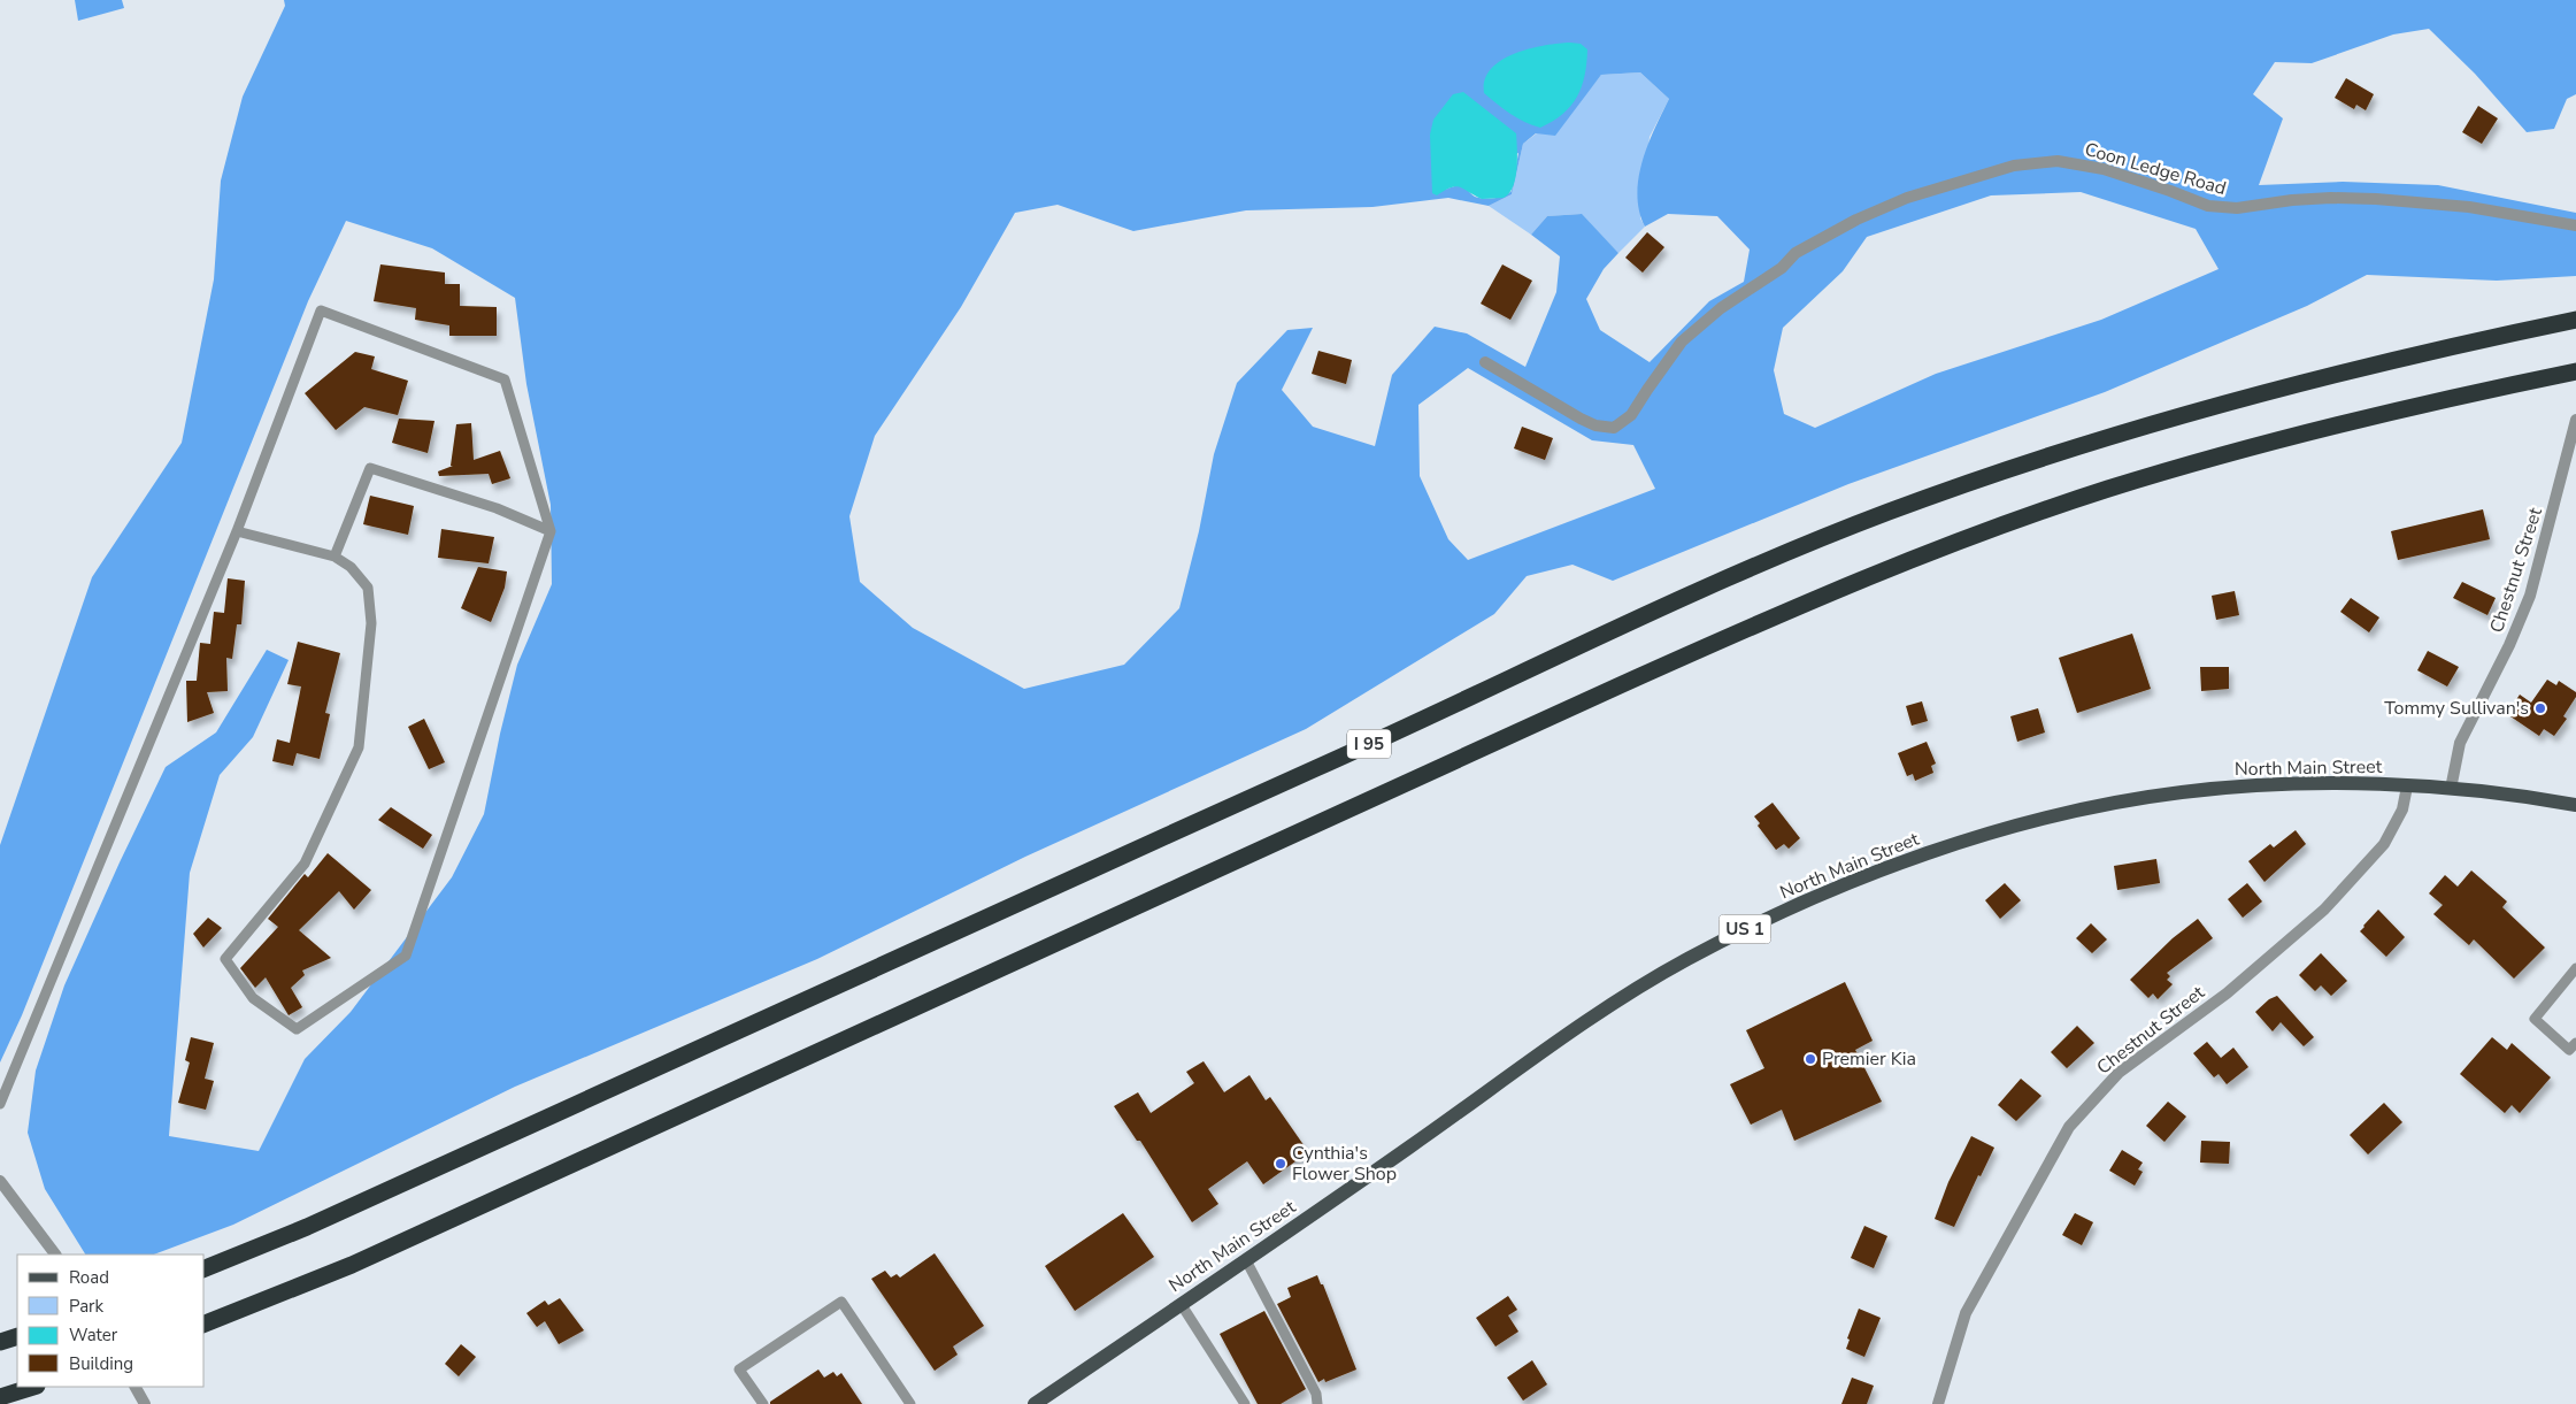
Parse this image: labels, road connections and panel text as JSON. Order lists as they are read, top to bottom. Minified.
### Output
{"streets":{"highway":["I 95"],"main road":["North Main Street","US 1"],"street":["Coon Ledge Road","Chestnut Street"]},"crossings":[["Chestnut Street","North Main Street"]],"places":["Tommy Sullivan's","Premier Kia","Cynthia's Flower Shop"],"legend":["Road","Park","Water","Building"]}
